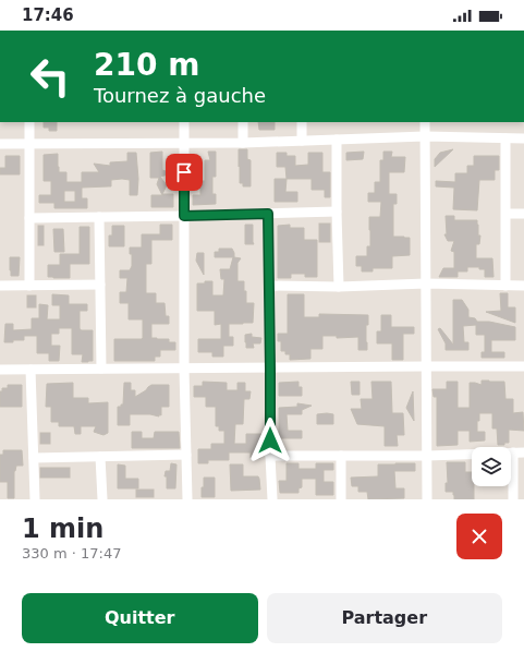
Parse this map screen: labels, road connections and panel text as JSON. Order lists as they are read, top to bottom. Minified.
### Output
{"page":{"status":"17:46","turn":["210 m","Tournez à gauche"],"heading":["1 min","330 m · 17:47"],"buttons":["Quitter","Partager"]}}
